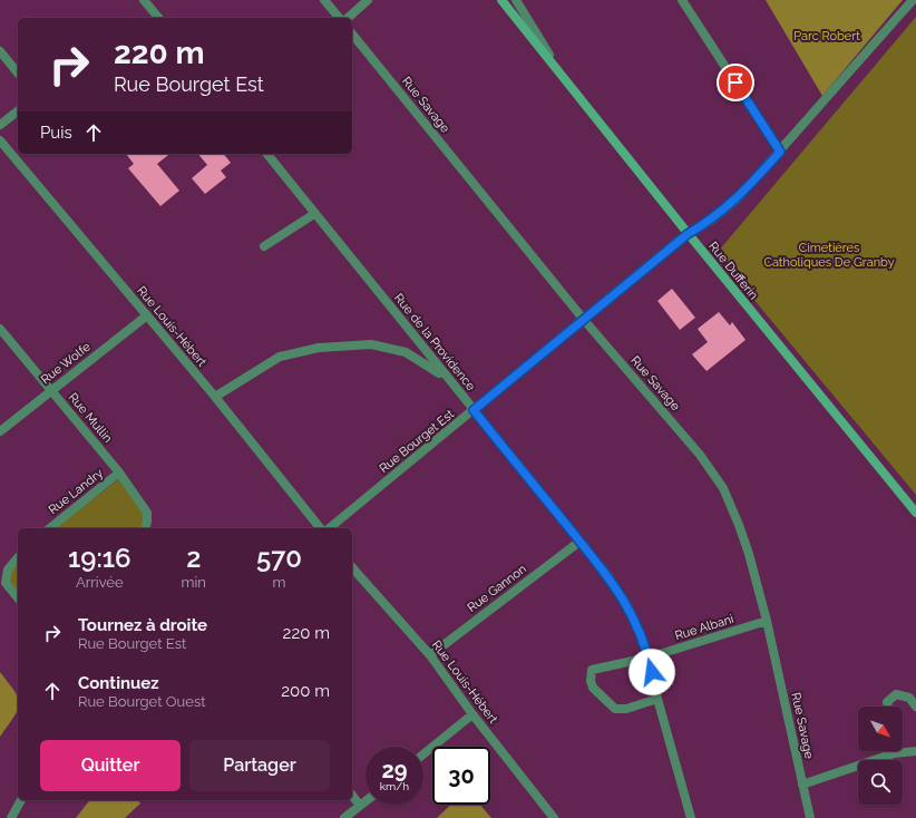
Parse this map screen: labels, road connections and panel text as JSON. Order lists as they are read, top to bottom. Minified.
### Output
{"streets":{"main road":["Rue Dufferin"],"street":["Rue Savage","Rue Louis-Hébert","Rue de la Providence","Rue Wolfe","Rue Mullin","Rue Bourget Est","Rue Landry","Rue Gannon","Rue Albani"]},"crossings":[["Rue Savage","Rue Bourget Est"],["Rue Savage","Rue Albani"],["Rue Dufferin","Rue Bourget Est"],["Rue Louis-Hébert","Rue Wolfe"],["Rue Louis-Hébert","Rue Gannon"],["Rue de la Providence","Rue Bourget Est"],["Rue de la Providence","Rue Gannon"],["Rue de la Providence","Rue Albani"],["Rue Wolfe","Rue Mullin"],["Rue Mullin","Rue Landry"]],"parks":["Parc Robert","Cimetières Catholiques De Granby"],"north":"bottom right","page":{"turn":["220 m","Rue Bourget Est"],"then":"Puis","eta":["19:16","Arrivée","2","min","570","m"],"list":[{"name":"Tournez à droite","note":"Rue Bourget Est","value":"220 m"},{"name":"Continuez","note":"Rue Bourget Ouest","value":"200 m"}],"buttons":["Quitter","Partager"],"speed":"29 km/h","limit":"30"}}
